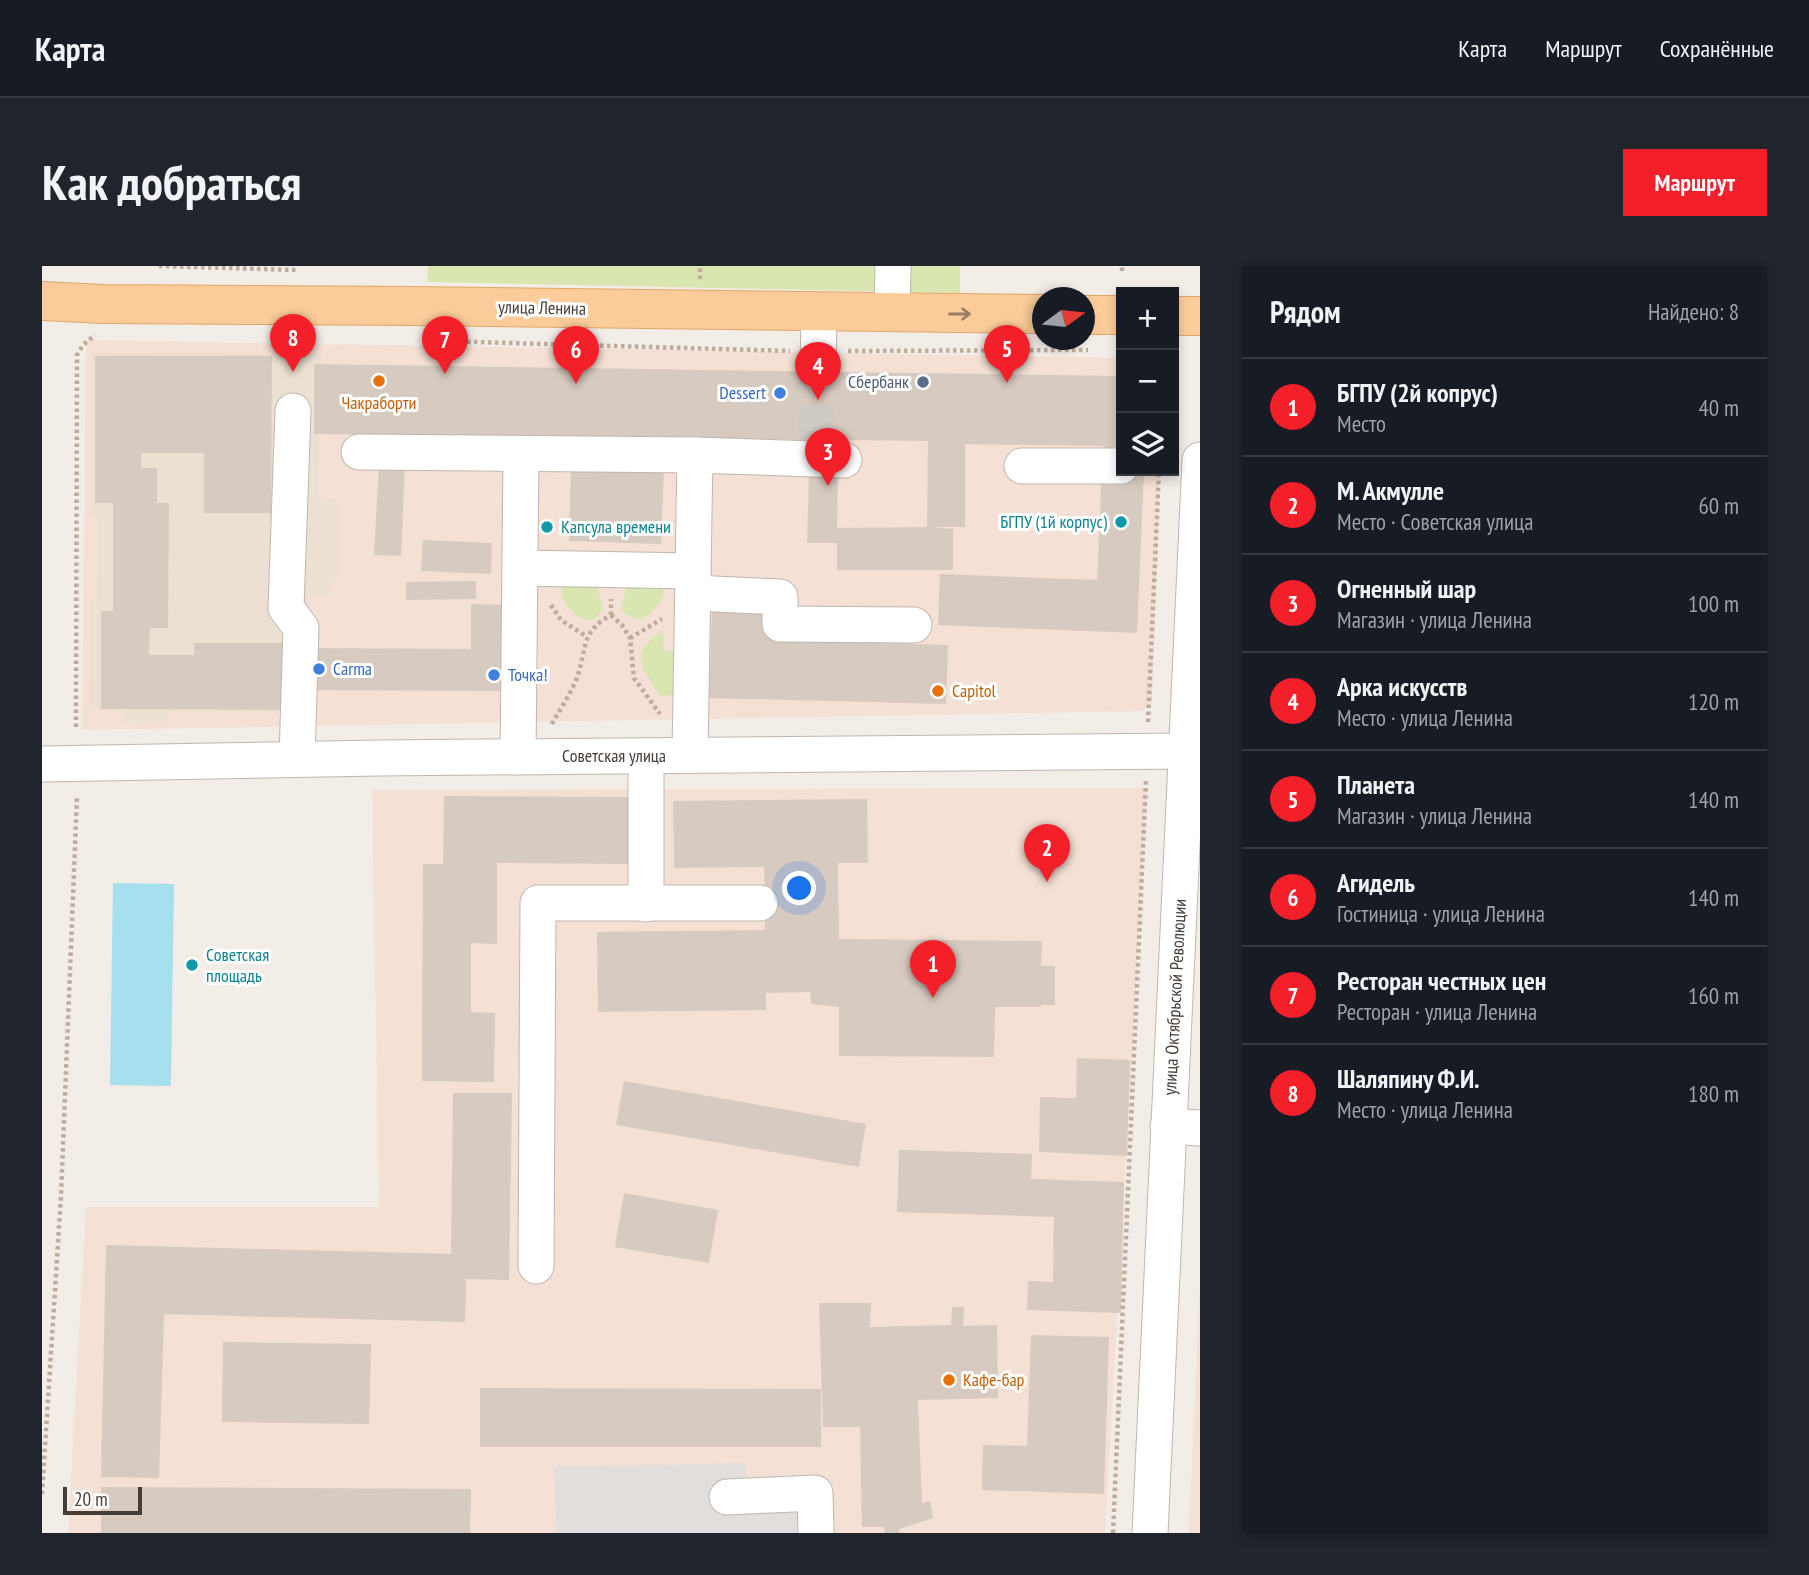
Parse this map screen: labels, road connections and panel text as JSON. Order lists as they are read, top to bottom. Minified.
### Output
{"streets":{"main road":["улица Ленина"],"street":["Советская улица","улица Октябрьской Революции"]},"crossings":[["Советская улица","улица Октябрьской Революции"]],"places":["Чакраборти","Сбербанк","Dessert","БГПУ (1й корпус)","Капсула времени","Carma","Точка!","Capitol","Советская площадь","Кафе-бар"],"scale_bar":"20 m","north":"right","page":{"header":"Карта","nav":["Карта","Маршрут","Сохранённые"],"buttons":"Маршрут","title":"Как добраться","heading":["Рядом","Найдено: 8"],"map_buttons":["+","−"],"pins":["8","7","5","6","4","3","2","1"],"list":[{"mark":"1","name":"БГПУ (2й копрус)","note":"Место","value":"40 m"},{"mark":"2","name":"М. Акмулле","note":"Место · Советская улица","value":"60 m"},{"mark":"3","name":"Огненный шар","note":"Магазин · улица Ленина","value":"100 m"},{"mark":"4","name":"Арка искусств","note":"Место · улица Ленина","value":"120 m"},{"mark":"5","name":"Планета","note":"Магазин · улица Ленина","value":"140 m"},{"mark":"6","name":"Агидель","note":"Гостиница · улица Ленина","value":"140 m"},{"mark":"7","name":"Ресторан честных цен","note":"Ресторан · улица Ленина","value":"160 m"},{"mark":"8","name":"Шаляпину Ф.И.","note":"Место · улица Ленина","value":"180 m"}],"scale":"20 m"}}
